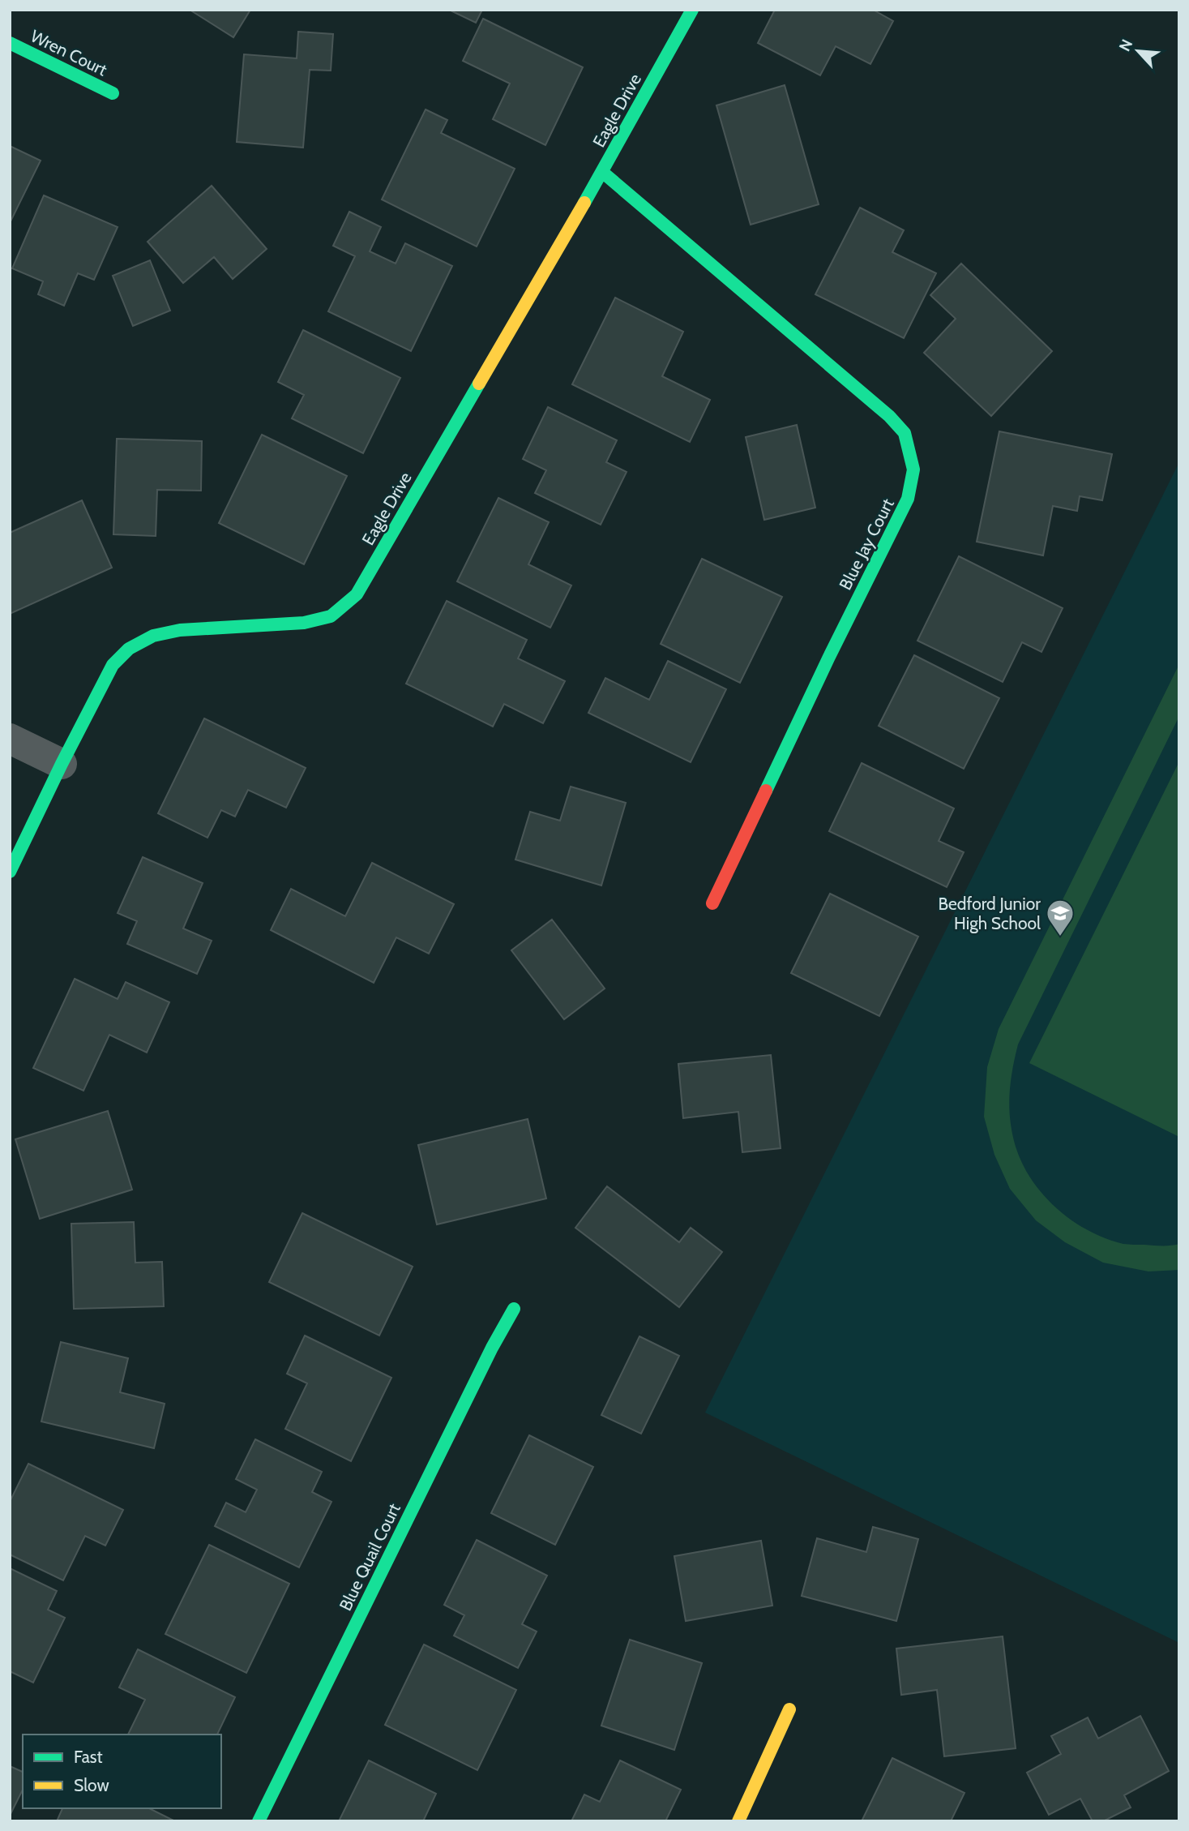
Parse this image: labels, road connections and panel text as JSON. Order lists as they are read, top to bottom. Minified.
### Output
{"streets":{"street":["Wren Court","Eagle Drive","Blue Jay Court","Blue Quail Court"]},"crossings":[["Eagle Drive","Blue Jay Court"]],"places":{"school or university":["Bedford Junior High School"]},"legend":["Fast","Slow"],"north":"top left"}
